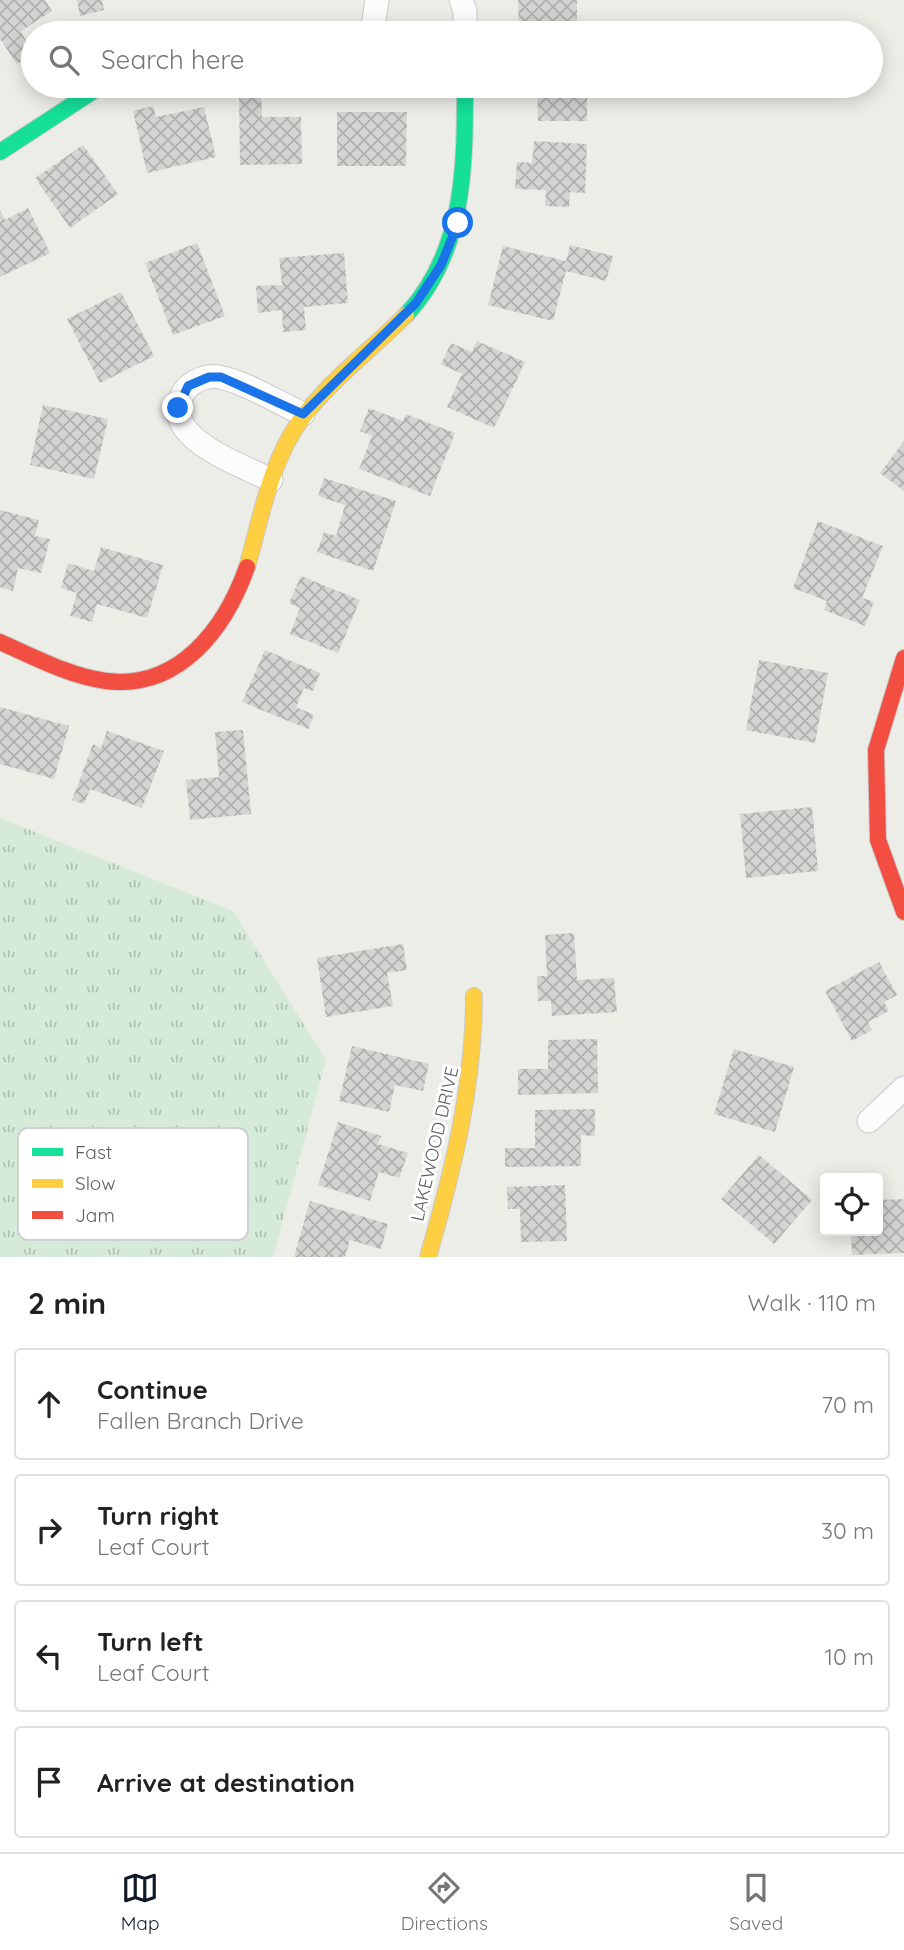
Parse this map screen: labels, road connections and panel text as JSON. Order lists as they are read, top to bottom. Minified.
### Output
{"streets":{"street":["LAKEWOOD DRIVE"]},"legend":["Fast","Slow","Jam"],"page":{"search":"Search here","heading":["2 min","Walk · 110 m"],"list":[["Continue","Fallen Branch Drive","70 m"],["Turn right","Leaf Court","30 m"],["Turn left","Leaf Court","10 m"],"Arrive at destination"],"nav":["Map","Directions","Saved"]}}
